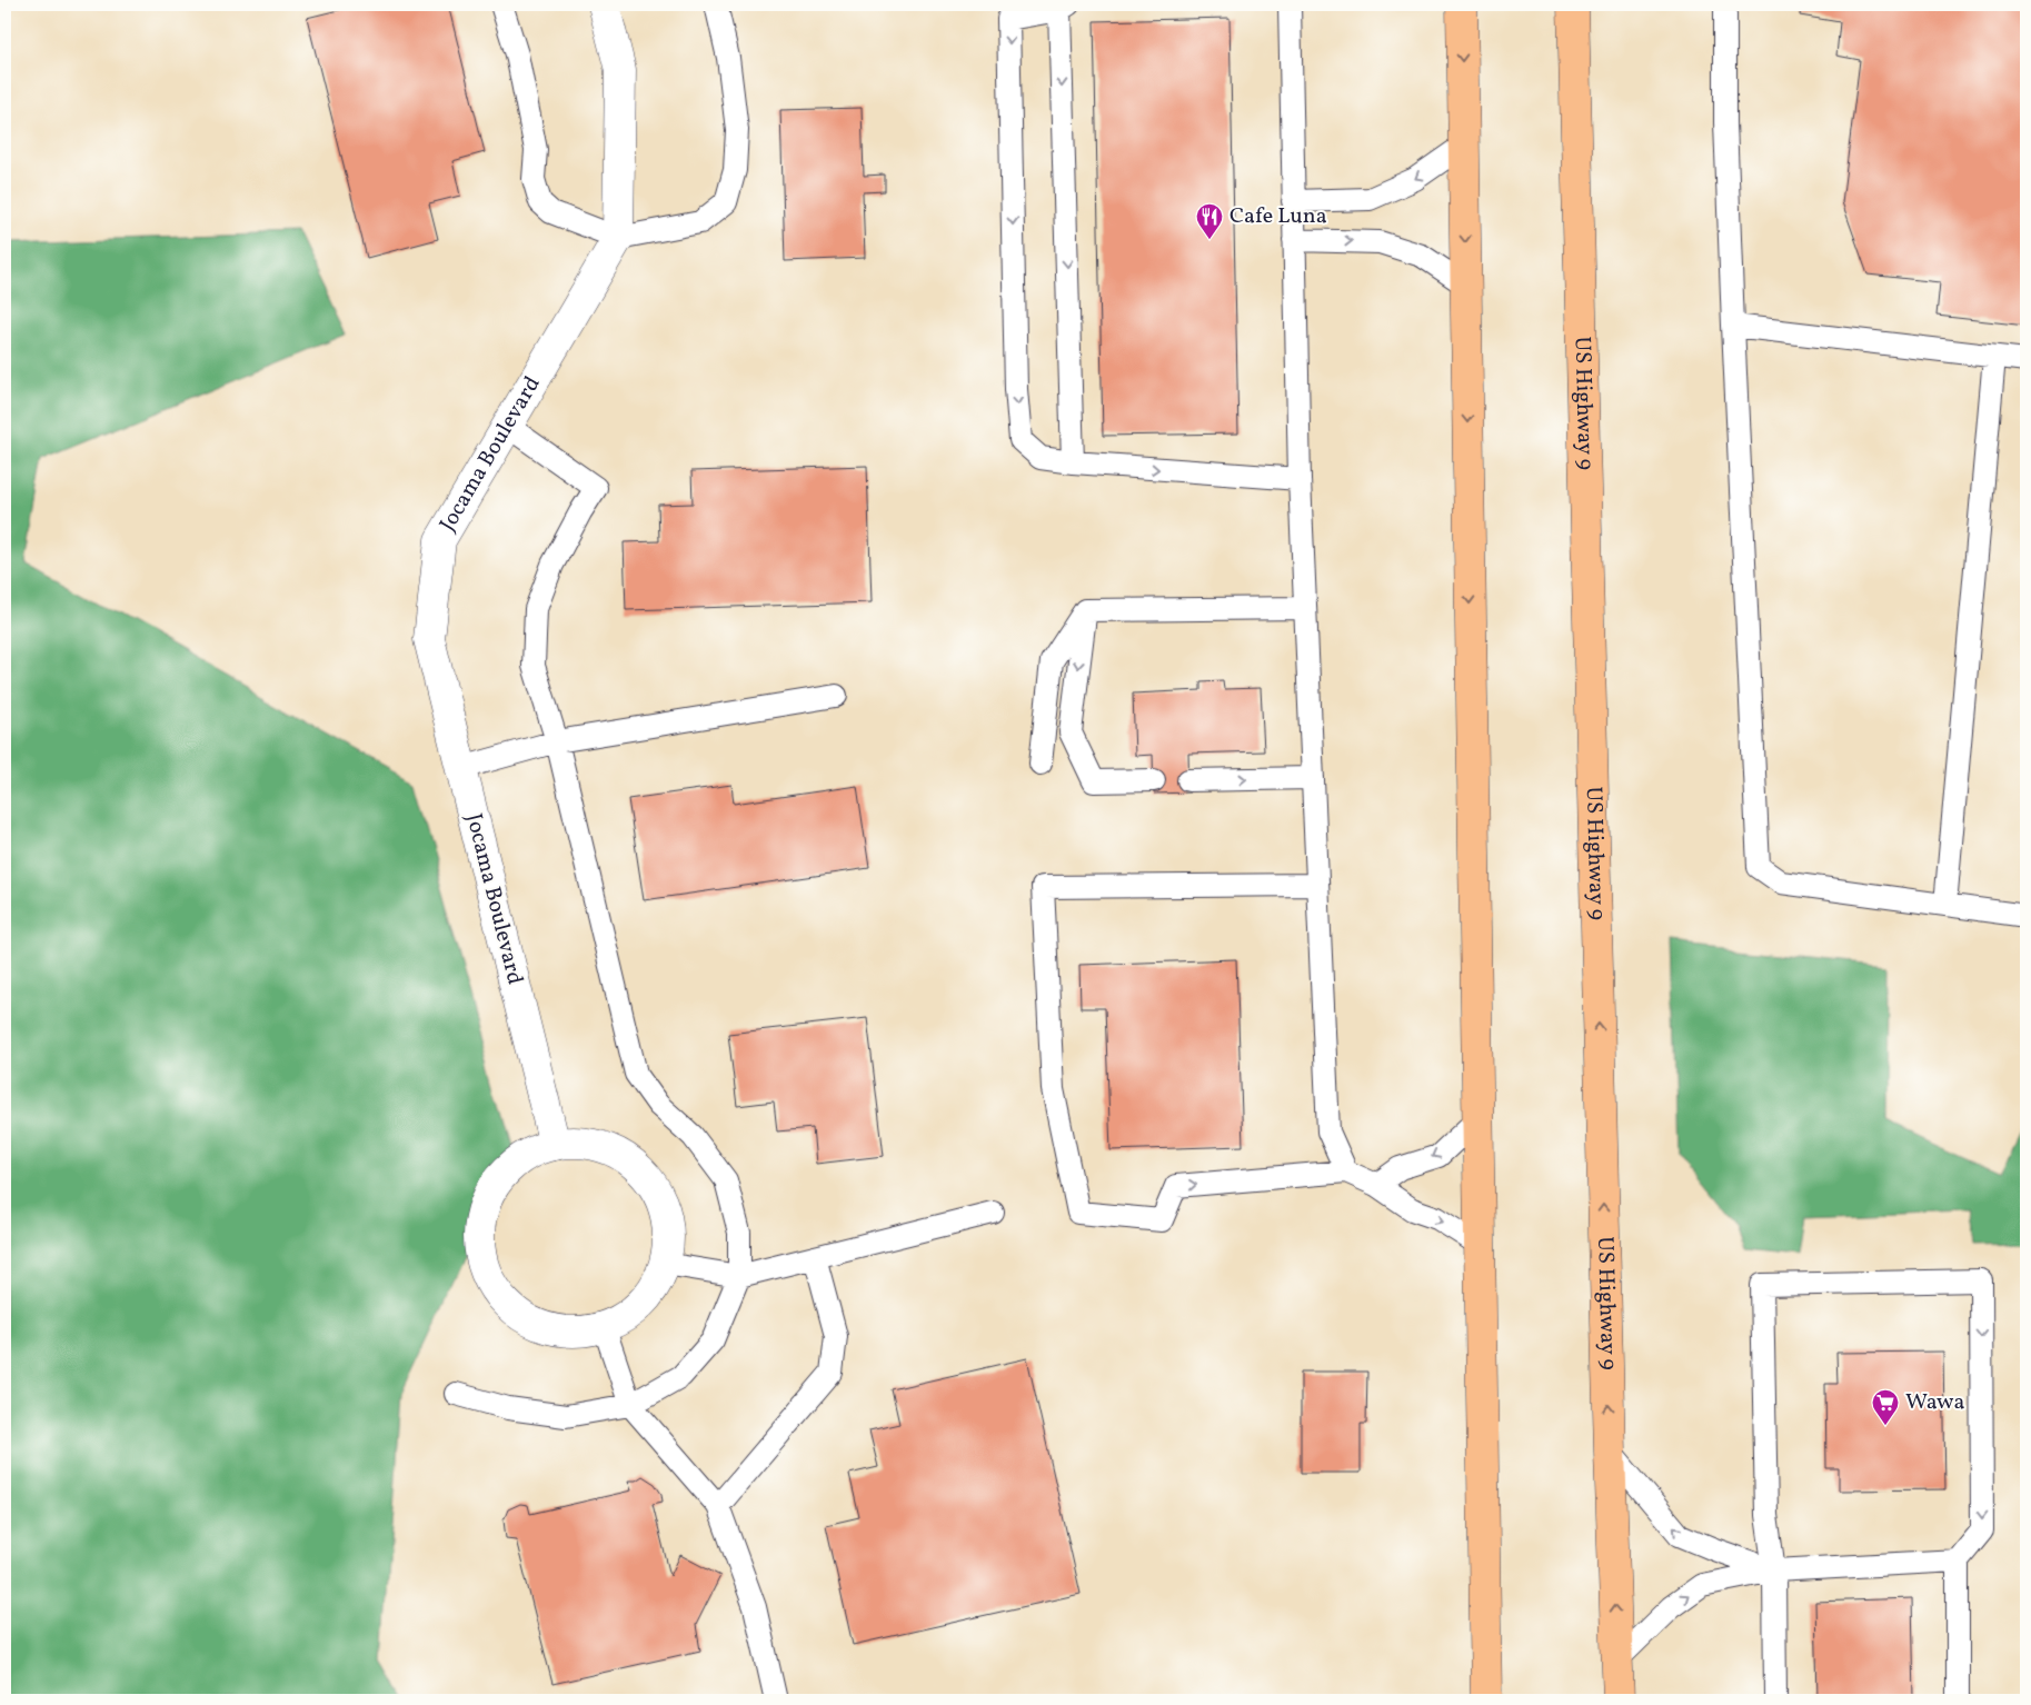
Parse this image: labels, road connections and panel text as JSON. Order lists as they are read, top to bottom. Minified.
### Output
{"streets":{"highway":["US Highway 9"],"street":["Jocama Boulevard"]},"places":{"restaurant":["Cafe Luna"],"supermarket":["Wawa"]}}
